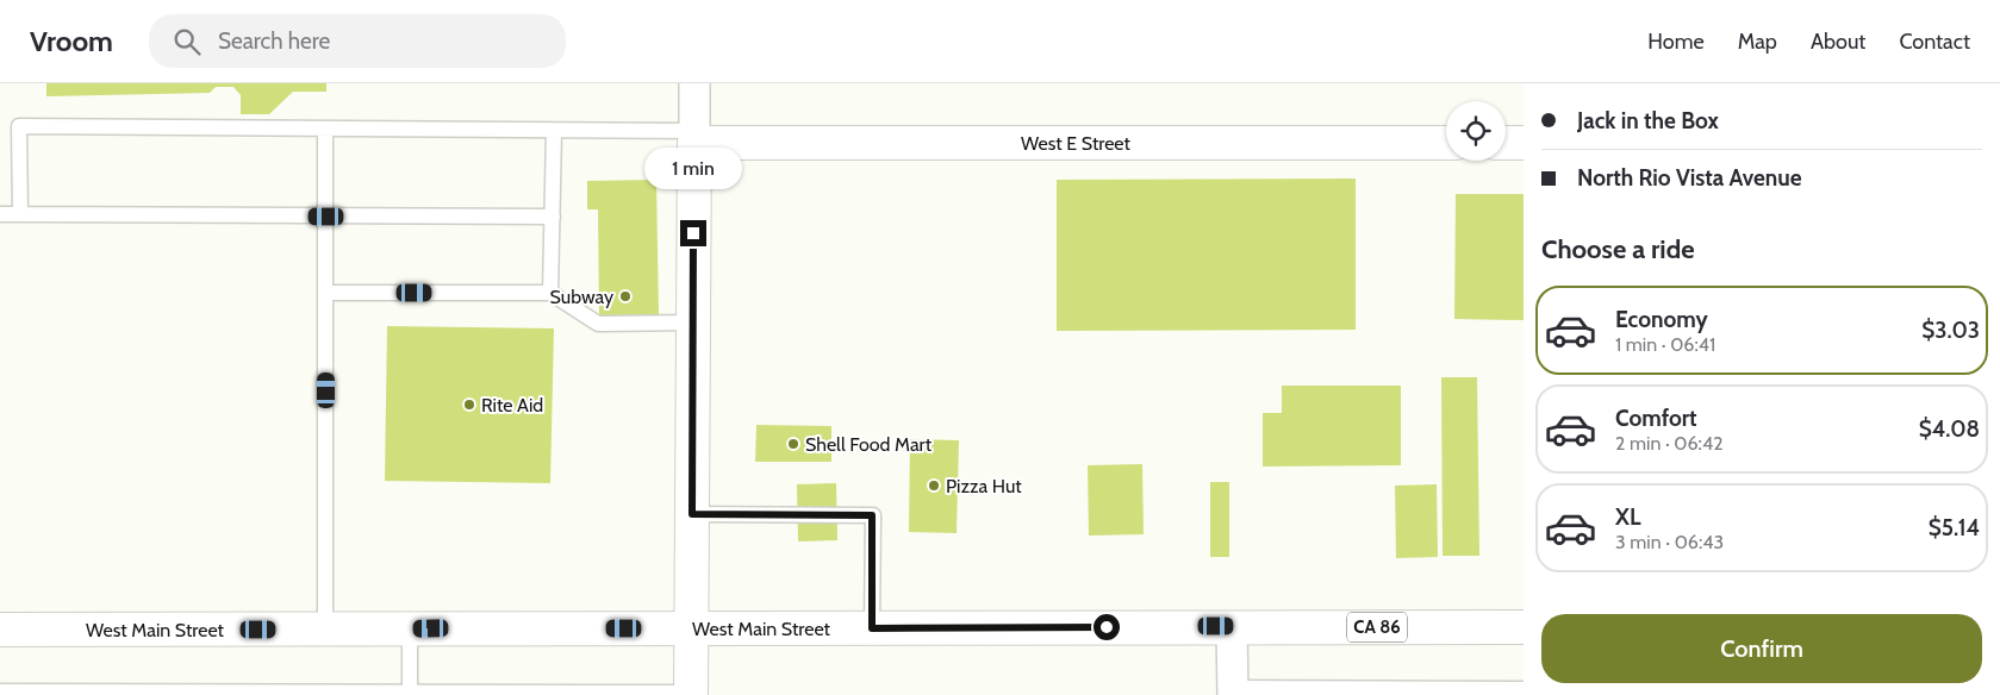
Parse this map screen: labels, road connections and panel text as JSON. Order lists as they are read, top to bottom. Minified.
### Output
{"streets":{"main road":["West E Street","CA 86","West Main Street"]},"places":["Subway","Rite Aid","Shell Food Mart","Pizza Hut"],"page":{"header":"Vroom","search":"Search here","nav":["Home","Map","About","Contact"],"banner":["Jack in the Box","North Rio Vista Avenue"],"bubble":"1 min","heading":"Choose a ride","list":[{"name":"Economy","note":"1 min · 06:41","value":"$3.03"},{"name":"Comfort","note":"2 min · 06:42","value":"$4.08"},{"name":"XL","note":"3 min · 06:43","value":"$5.14"}],"buttons":"Confirm"}}
